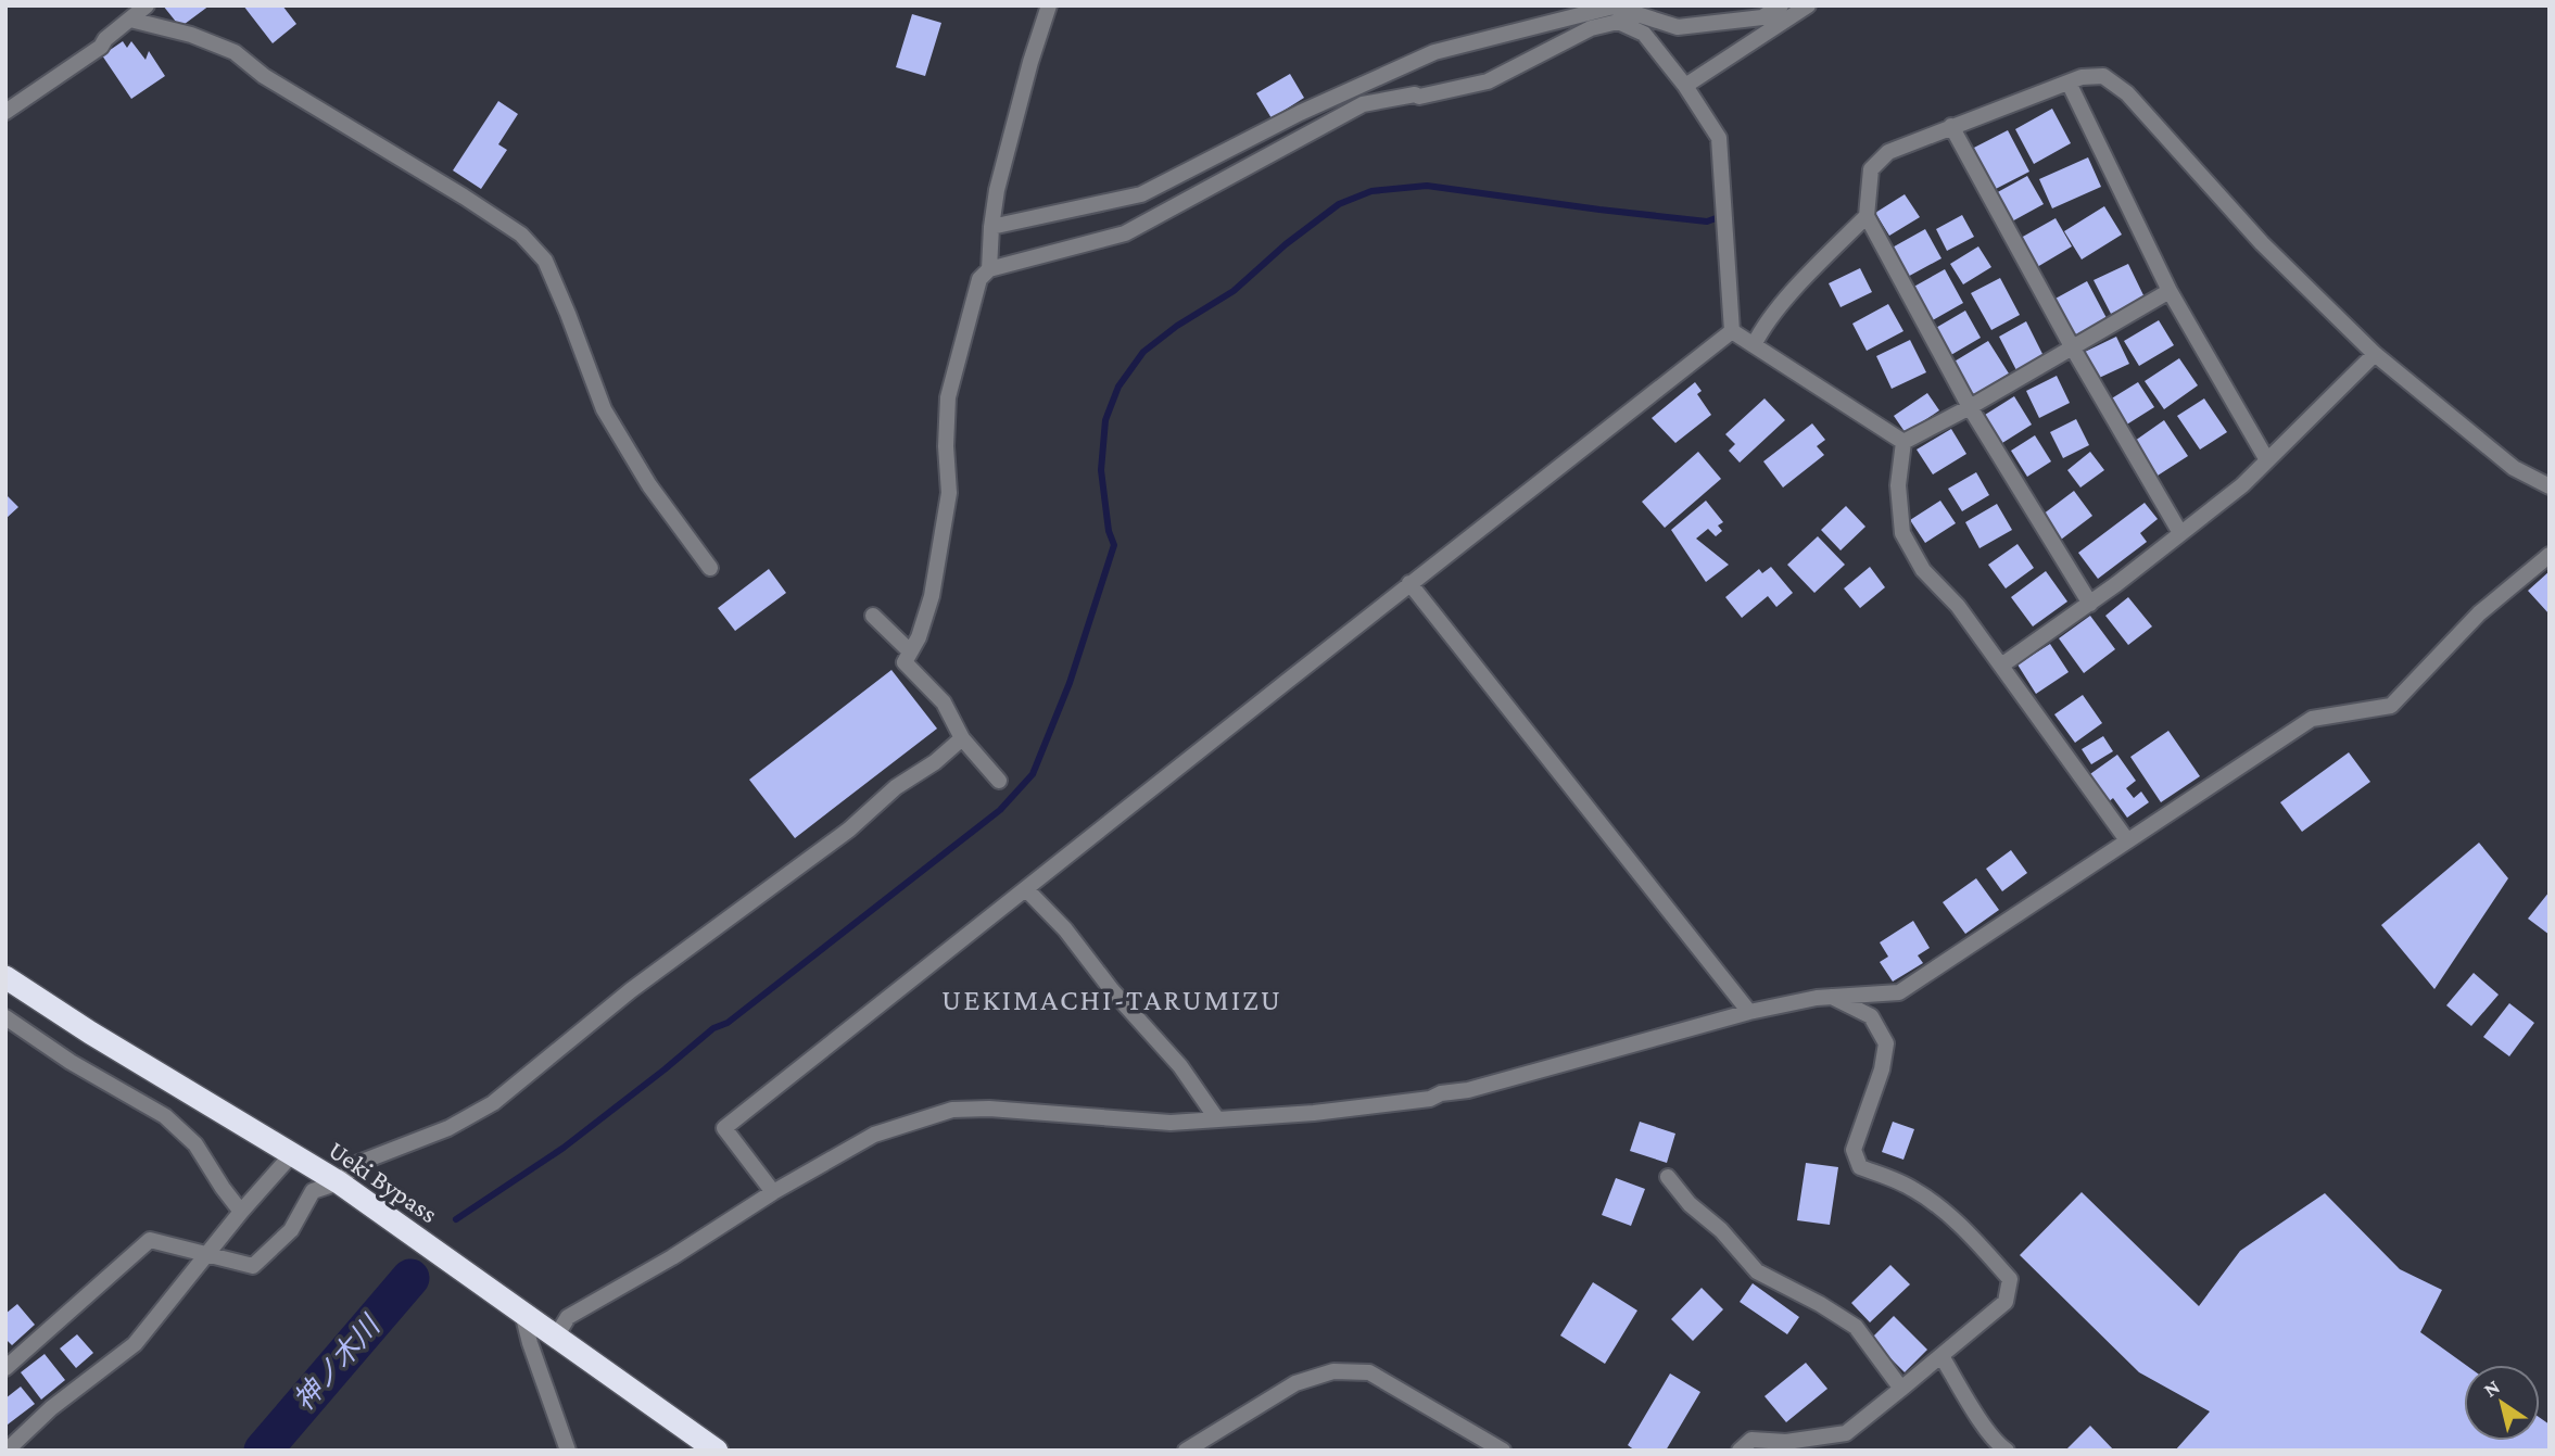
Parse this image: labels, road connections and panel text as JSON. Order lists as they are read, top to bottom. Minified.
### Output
{"streets":{"highway":["Ueki Bypass"]},"districts":["UEKIMACHI-TARUMIZU"],"water":["神ノ木川"],"north":"top left"}
